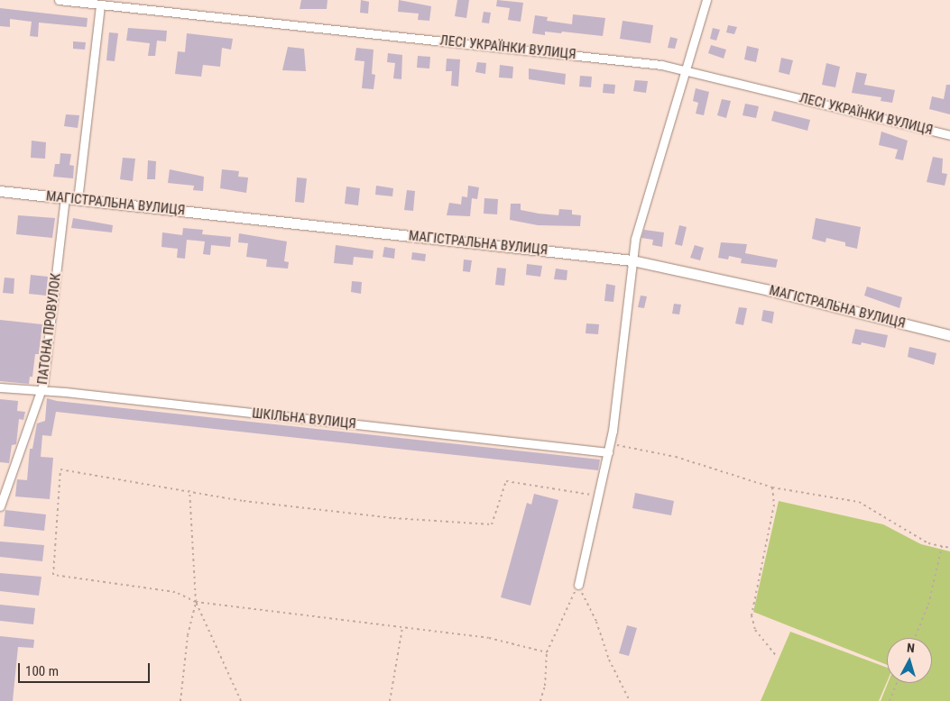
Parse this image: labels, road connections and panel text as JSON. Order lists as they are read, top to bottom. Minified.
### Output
{"streets":{"main road":["МАГІСТРАЛЬНА ВУЛИЦЯ"],"street":["ЛЕСІ УКРАЇНКИ ВУЛИЦЯ","ПАТОНА ПРОВУЛОК","ШКІЛЬНА ВУЛИЦЯ"]},"crossings":[["МАГІСТРАЛЬНА ВУЛИЦЯ","ПАТОНА ПРОВУЛОК"],["ПАТОНА ПРОВУЛОК","ШКІЛЬНА ВУЛИЦЯ"]],"scale_bar":"100 m","north":"top"}
